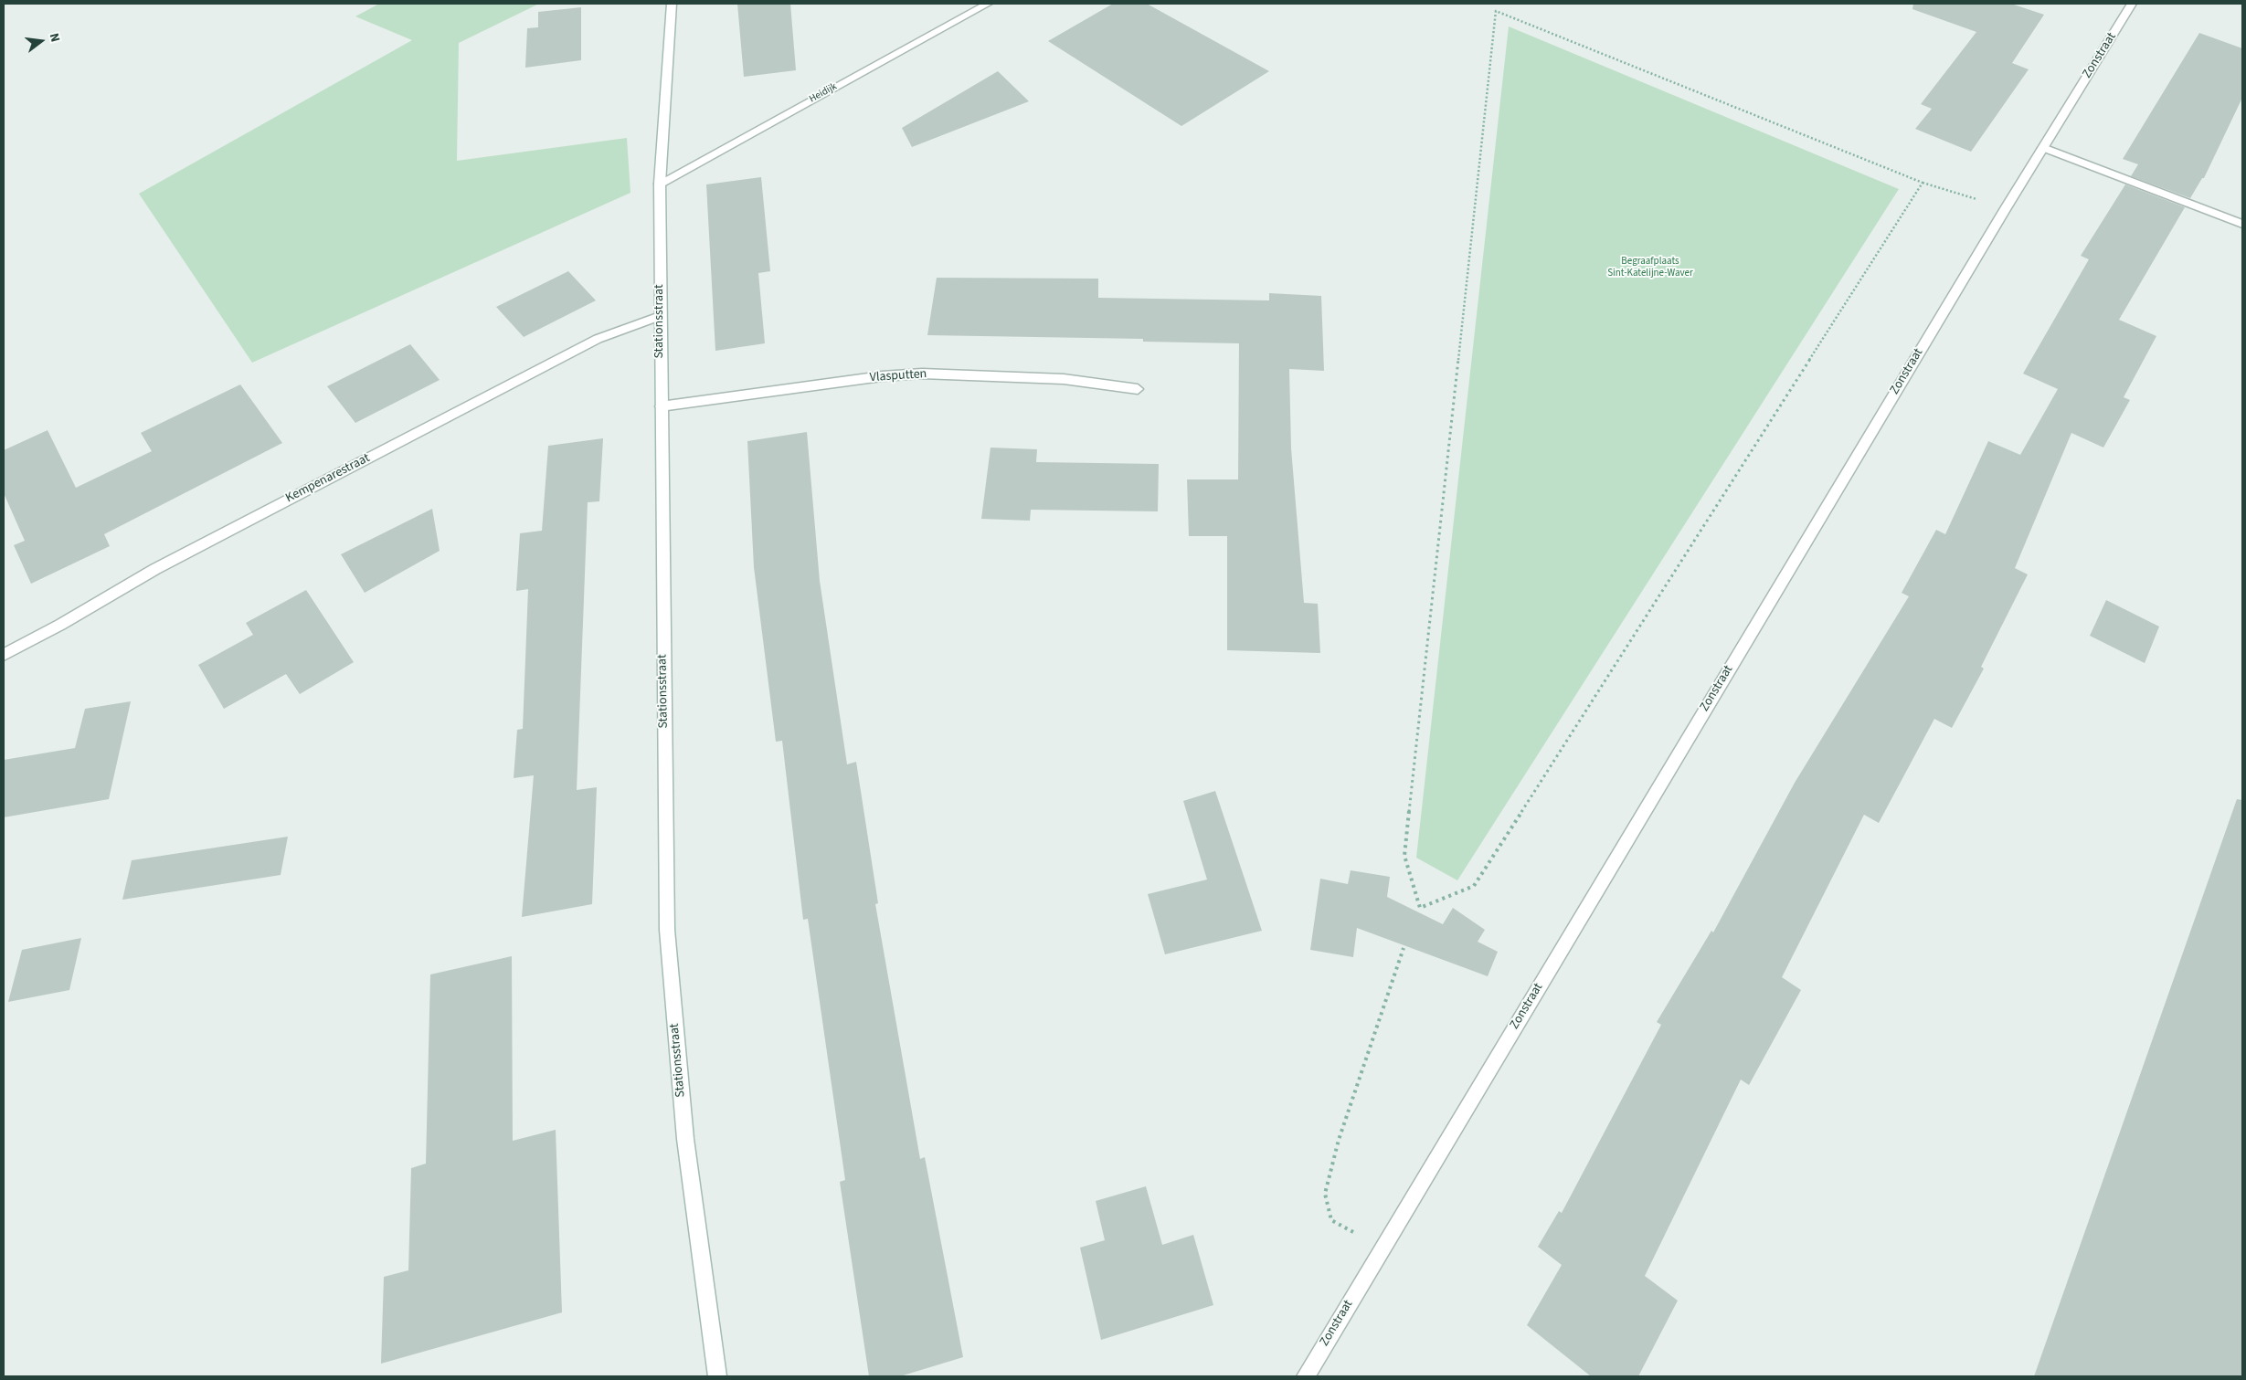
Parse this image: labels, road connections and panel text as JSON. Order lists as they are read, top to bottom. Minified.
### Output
{"streets":{"street":["Zonstraat","Heidijk","Stationsstraat","Vlasputten","Kempenarestraat"]},"crossings":[["Heidijk","Stationsstraat"],["Stationsstraat","Vlasputten"],["Stationsstraat","Kempenarestraat"]],"parks":["Begraafplaats Sint-Katelijne-Waver"],"north":"right"}
